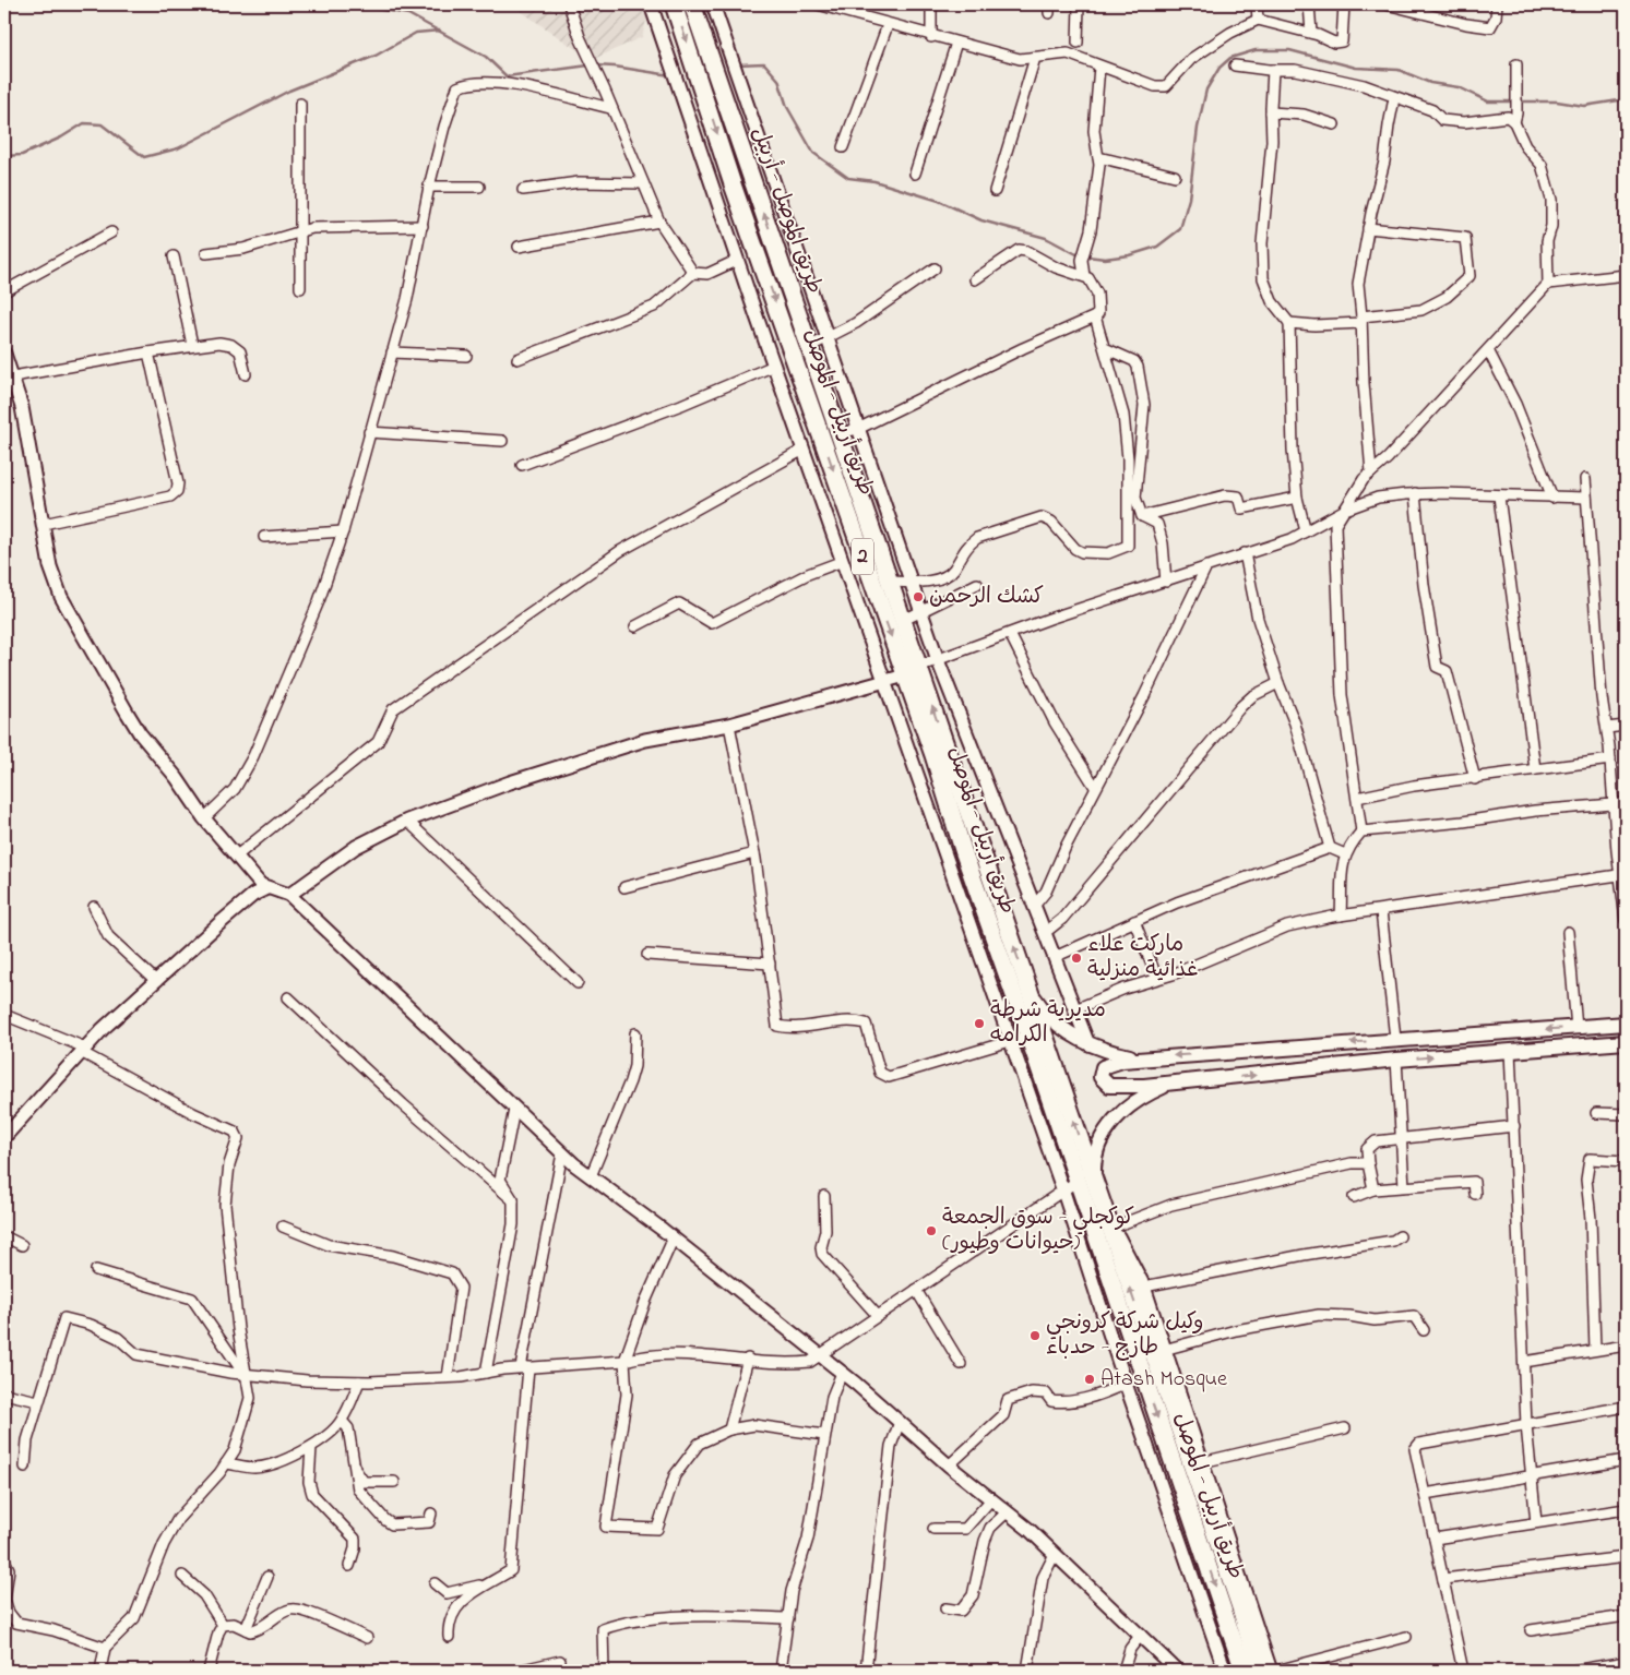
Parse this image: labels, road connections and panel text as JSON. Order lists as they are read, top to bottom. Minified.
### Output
{"streets":{"highway":["طريق الموصل - أربيل","طريق أربيل - الموصل","2"]},"crossings":[["طريق الموصل - أربيل","طريق أربيل - الموصل"]],"one_way":["طريق الموصل - أربيل","طريق أربيل - الموصل"],"places":["كشك الرحمن","ماركت علاء غذائية منزلية","مديرية شرطة الكرامه","كوكجلي - سوق الجمعة (حيوانات وطيور)","وكيل شركة كرونجي طازج - حدباء","Atash Mosque"]}
